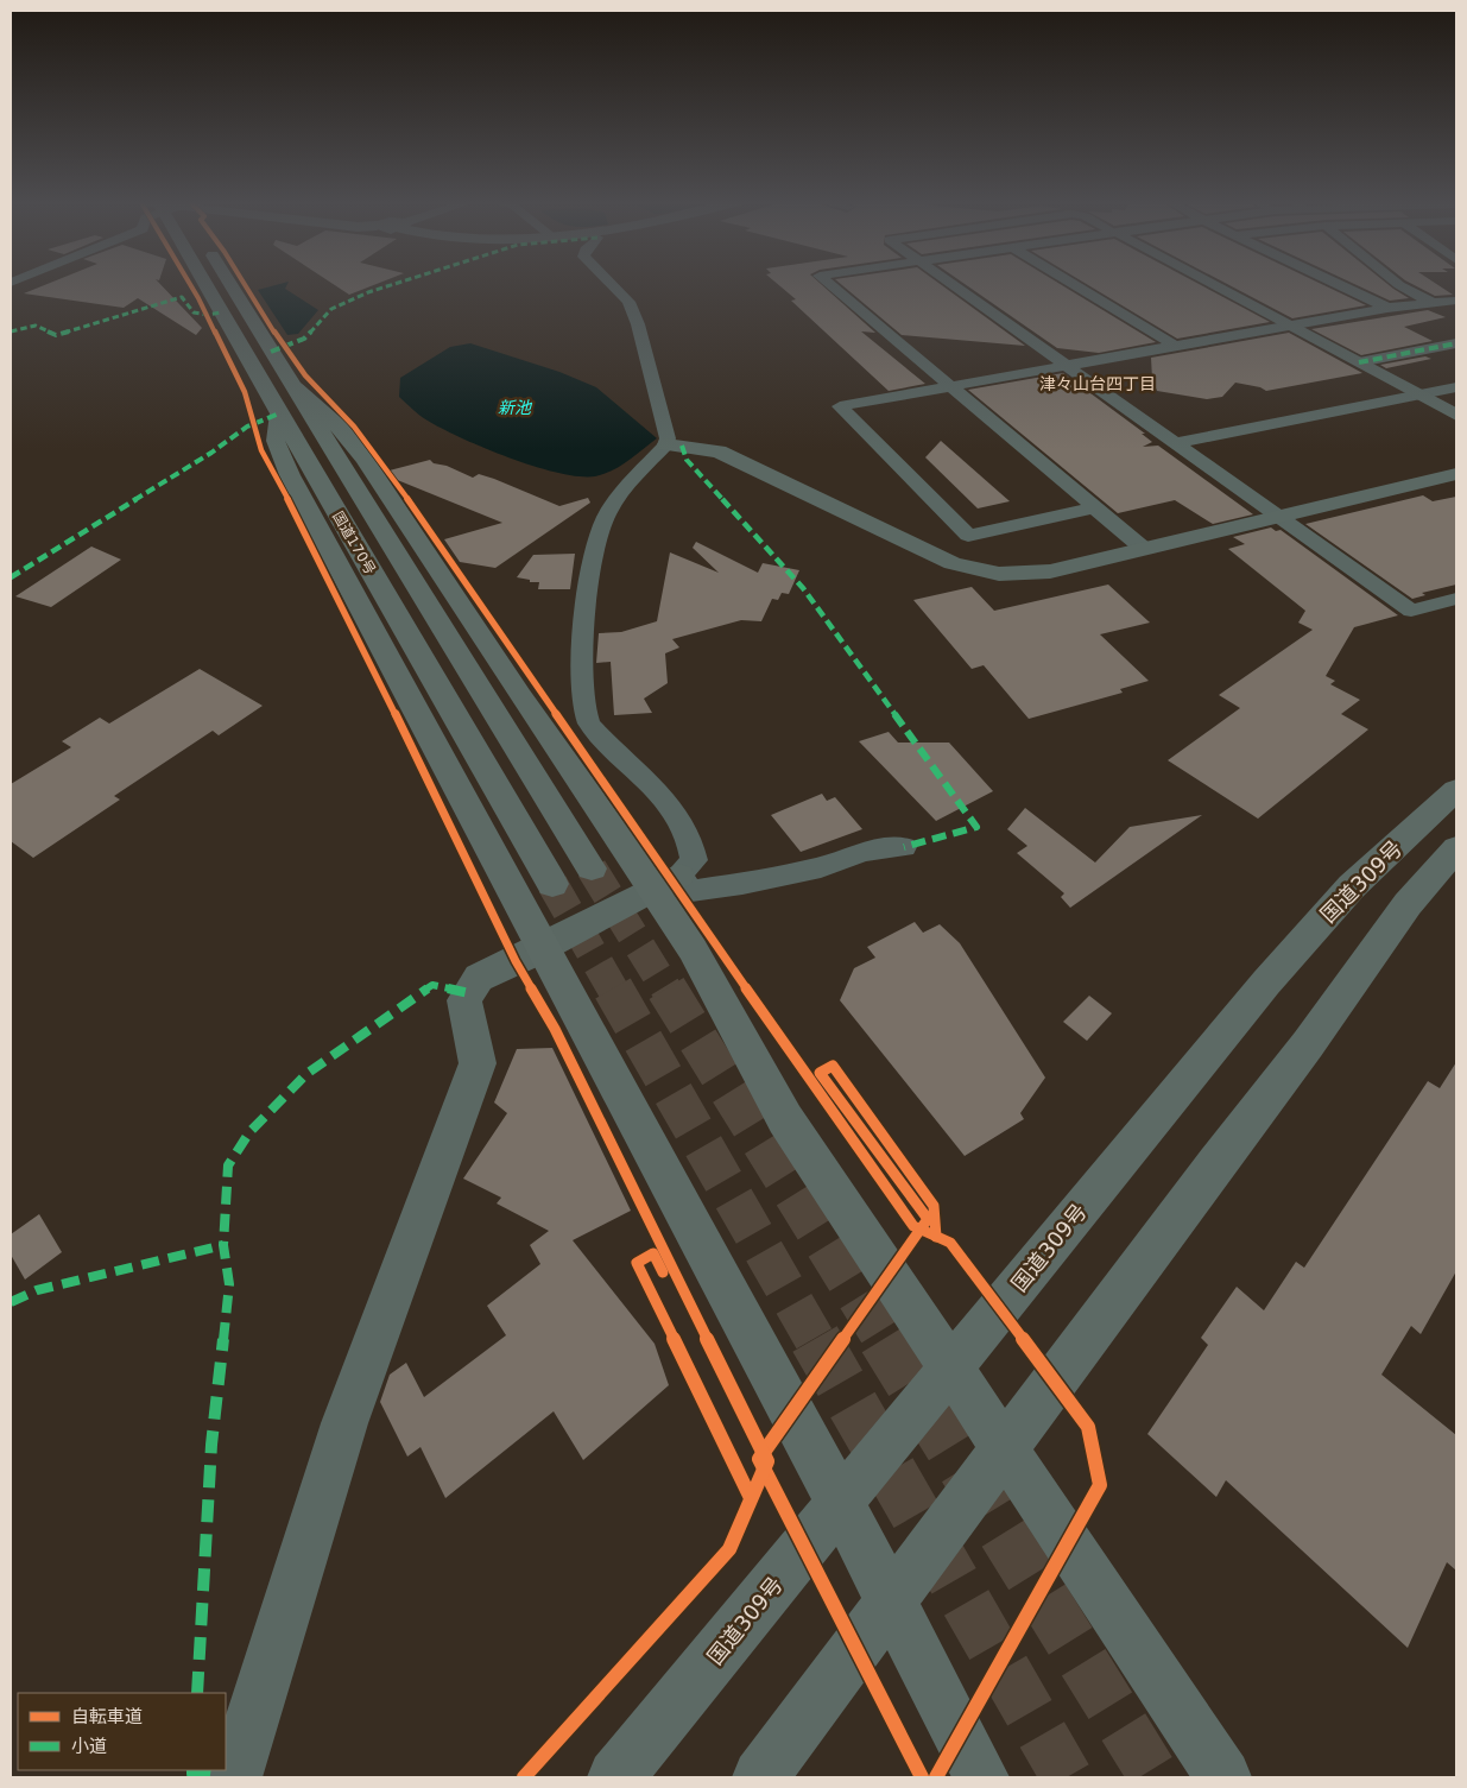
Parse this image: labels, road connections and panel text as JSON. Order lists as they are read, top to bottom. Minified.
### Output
{"streets":{"highway":["国道170号","国道309号"]},"districts":["津々山台四丁目"],"water":["新池"],"legend":["自転車道","小道"]}
